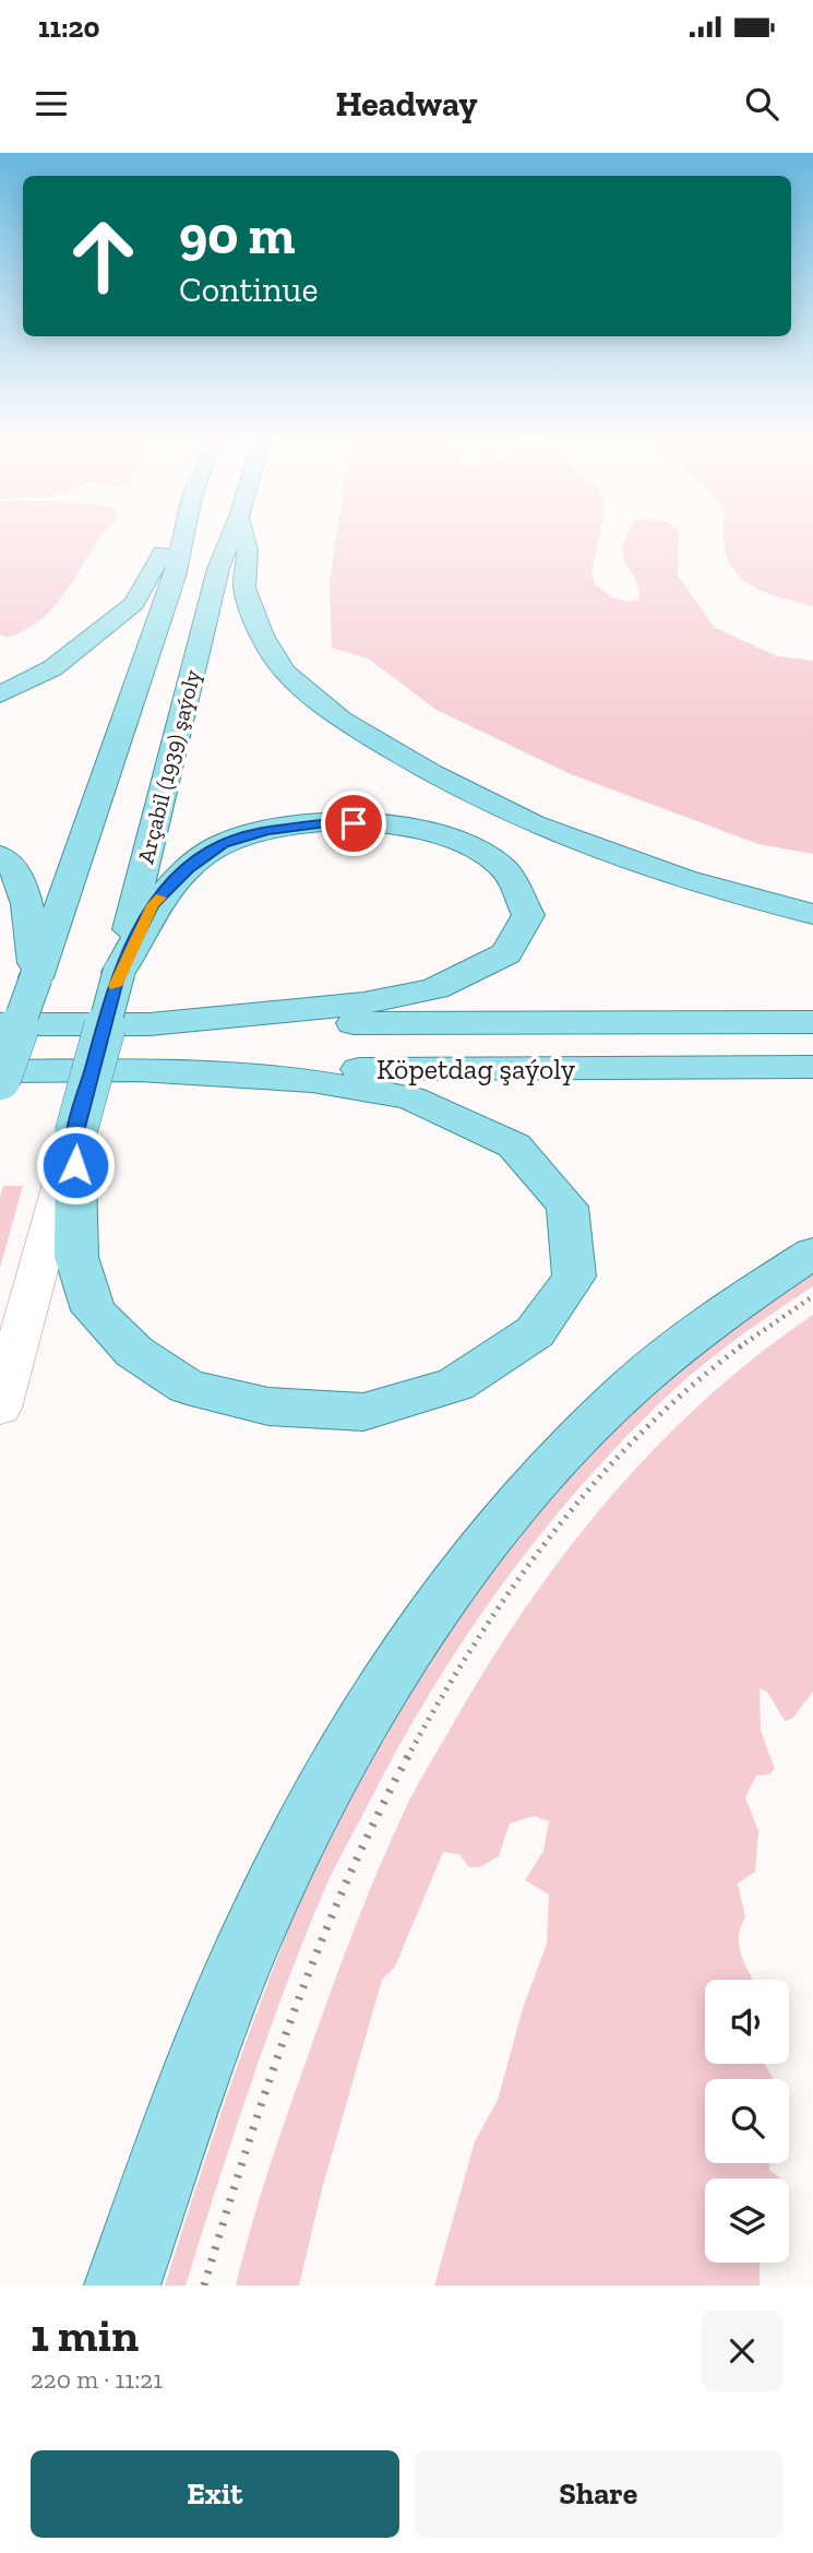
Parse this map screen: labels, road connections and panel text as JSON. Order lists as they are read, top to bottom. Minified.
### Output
{"streets":{"main road":["Arçabil (1939) şaýoly","Köpetdag şaýoly"]},"page":{"status":"11:20","header":"Headway","turn":["90 m","Continue"],"heading":["1 min","220 m · 11:21"],"buttons":["Exit","Share"]}}
